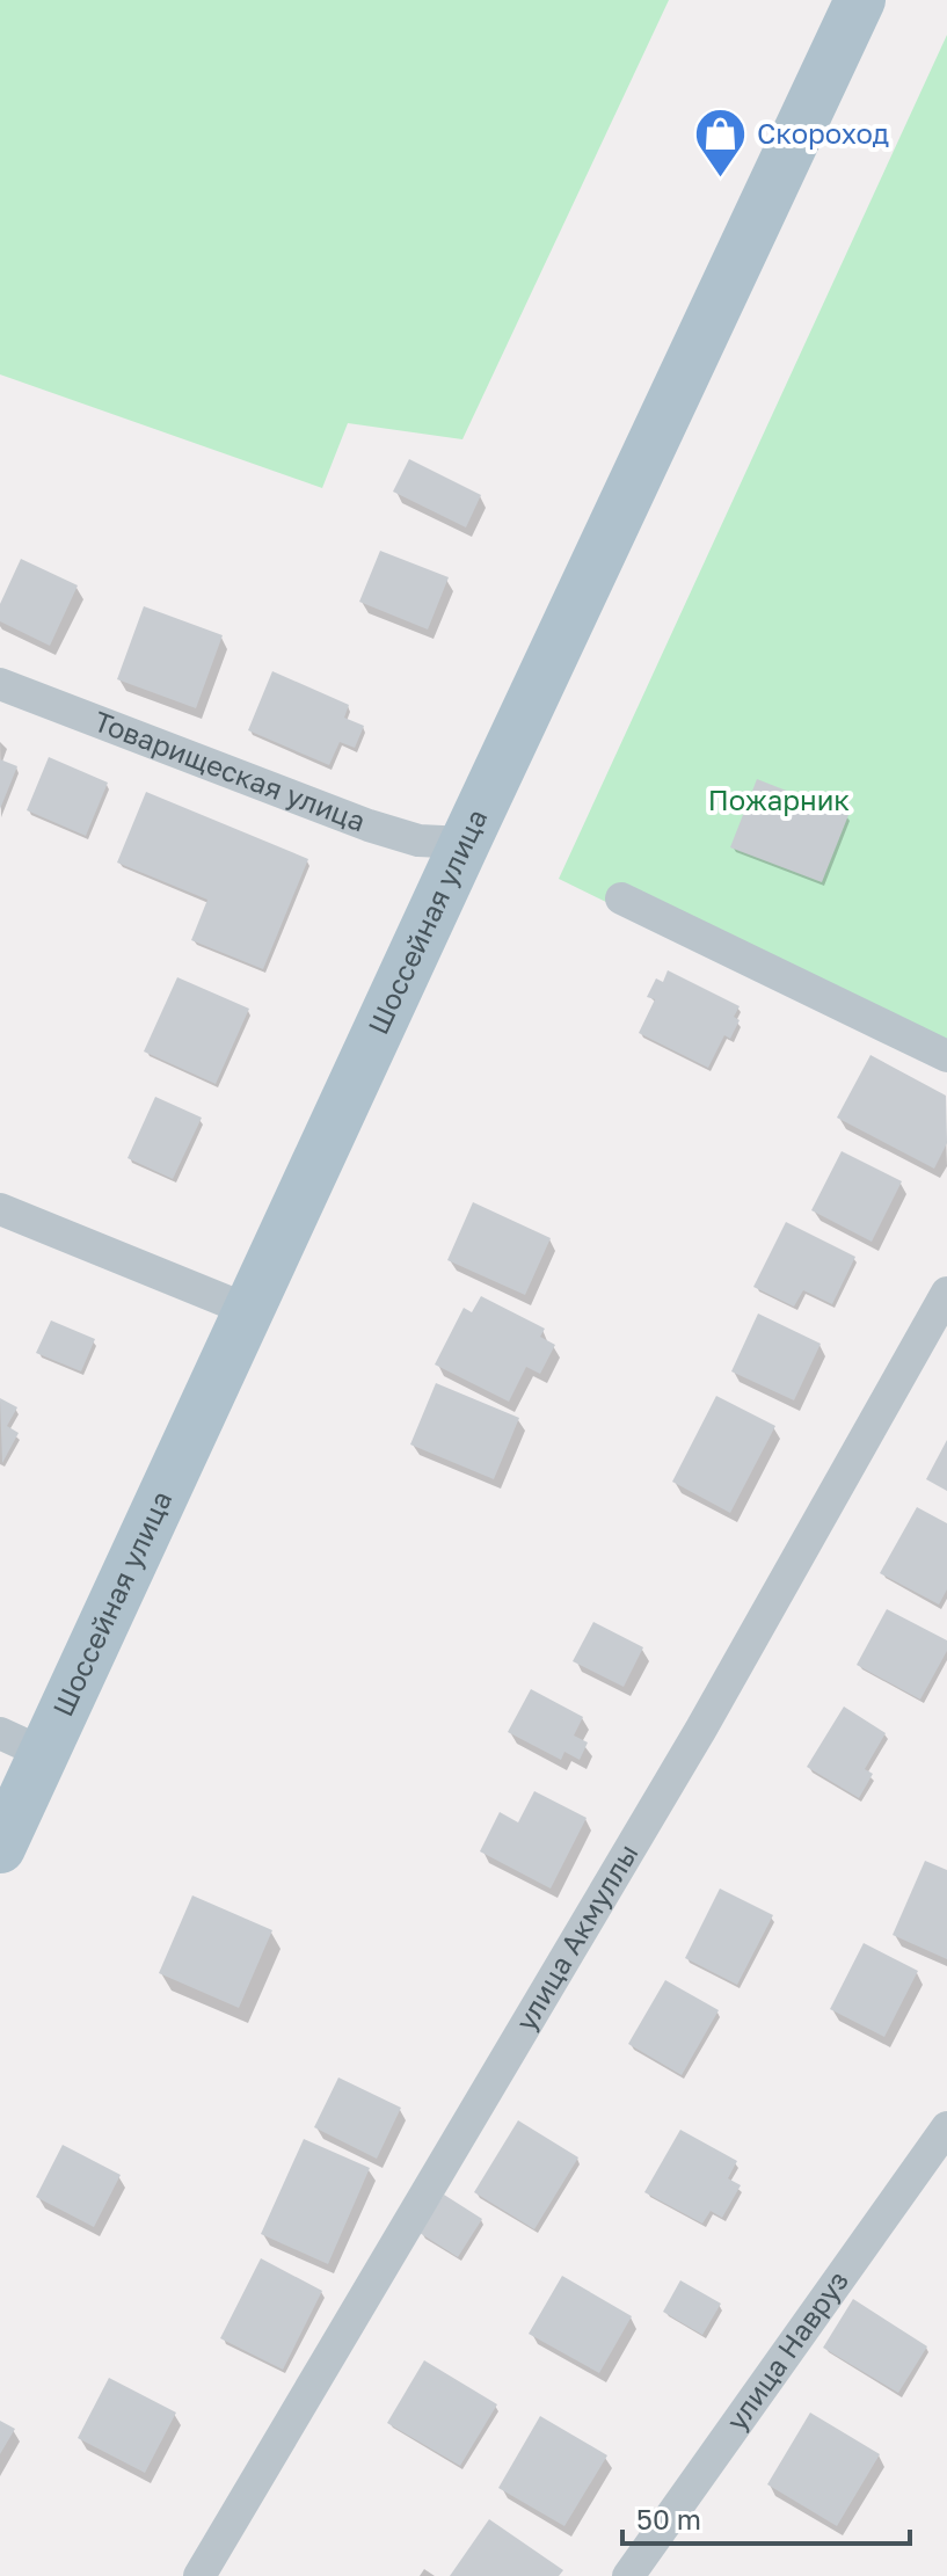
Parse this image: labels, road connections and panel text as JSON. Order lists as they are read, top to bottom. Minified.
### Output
{"streets":{"main road":["Шоссейная улица"],"street":["Товарищеская улица","улица Акмуллы","улица Навруз"]},"crossings":[["Товарищеская улица","Шоссейная улица"]],"parks":["Пожарник"],"places":{"shop":["Скороход"]},"scale_bar":"50 m"}
